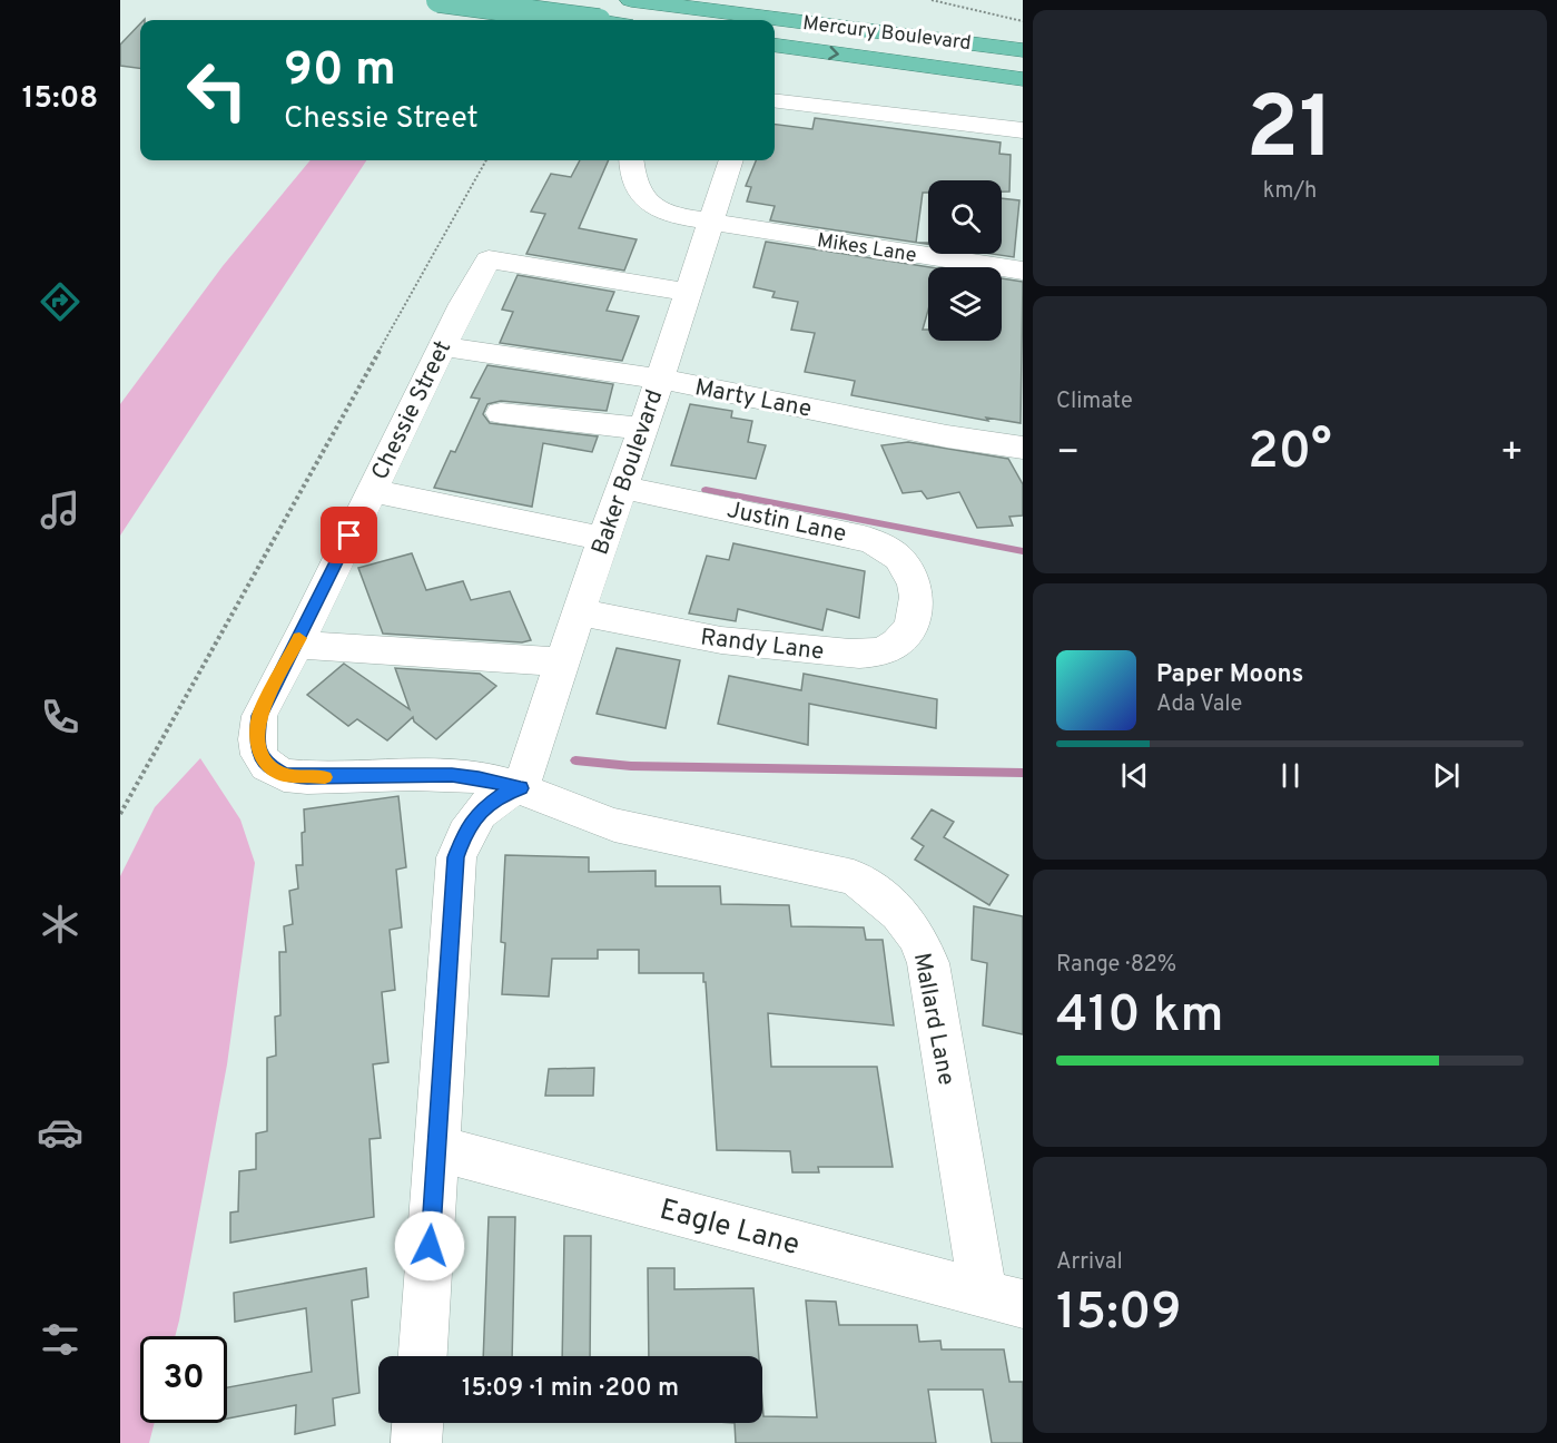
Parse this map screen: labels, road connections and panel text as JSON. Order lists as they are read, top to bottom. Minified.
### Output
{"streets":{"highway":["Mercury Boulevard"],"street":["Mikes Lane","Marty Lane","Chessie Street","Baker Boulevard","Justin Lane","Randy Lane","Mallard Lane","Eagle Lane"]},"crossings":[["Mikes Lane","Baker Boulevard"],["Marty Lane","Chessie Street"],["Marty Lane","Baker Boulevard"],["Chessie Street","Baker Boulevard"],["Chessie Street","Mallard Lane"],["Baker Boulevard","Justin Lane"],["Baker Boulevard","Randy Lane"],["Baker Boulevard","Mallard Lane"],["Justin Lane","Randy Lane"],["Mallard Lane","Eagle Lane"]],"page":{"tabs":"15:08","tile":[["21","km/h"],"Climate",["Range · 82%","410 km"],["Arrival","15:09"]],"turn":["90 m","Chessie Street"],"heat":["−","20°","+"],"song":["Paper Moons","Ada Vale"],"limit":"30","trip":"15:09 · 1 min · 200 m"}}
